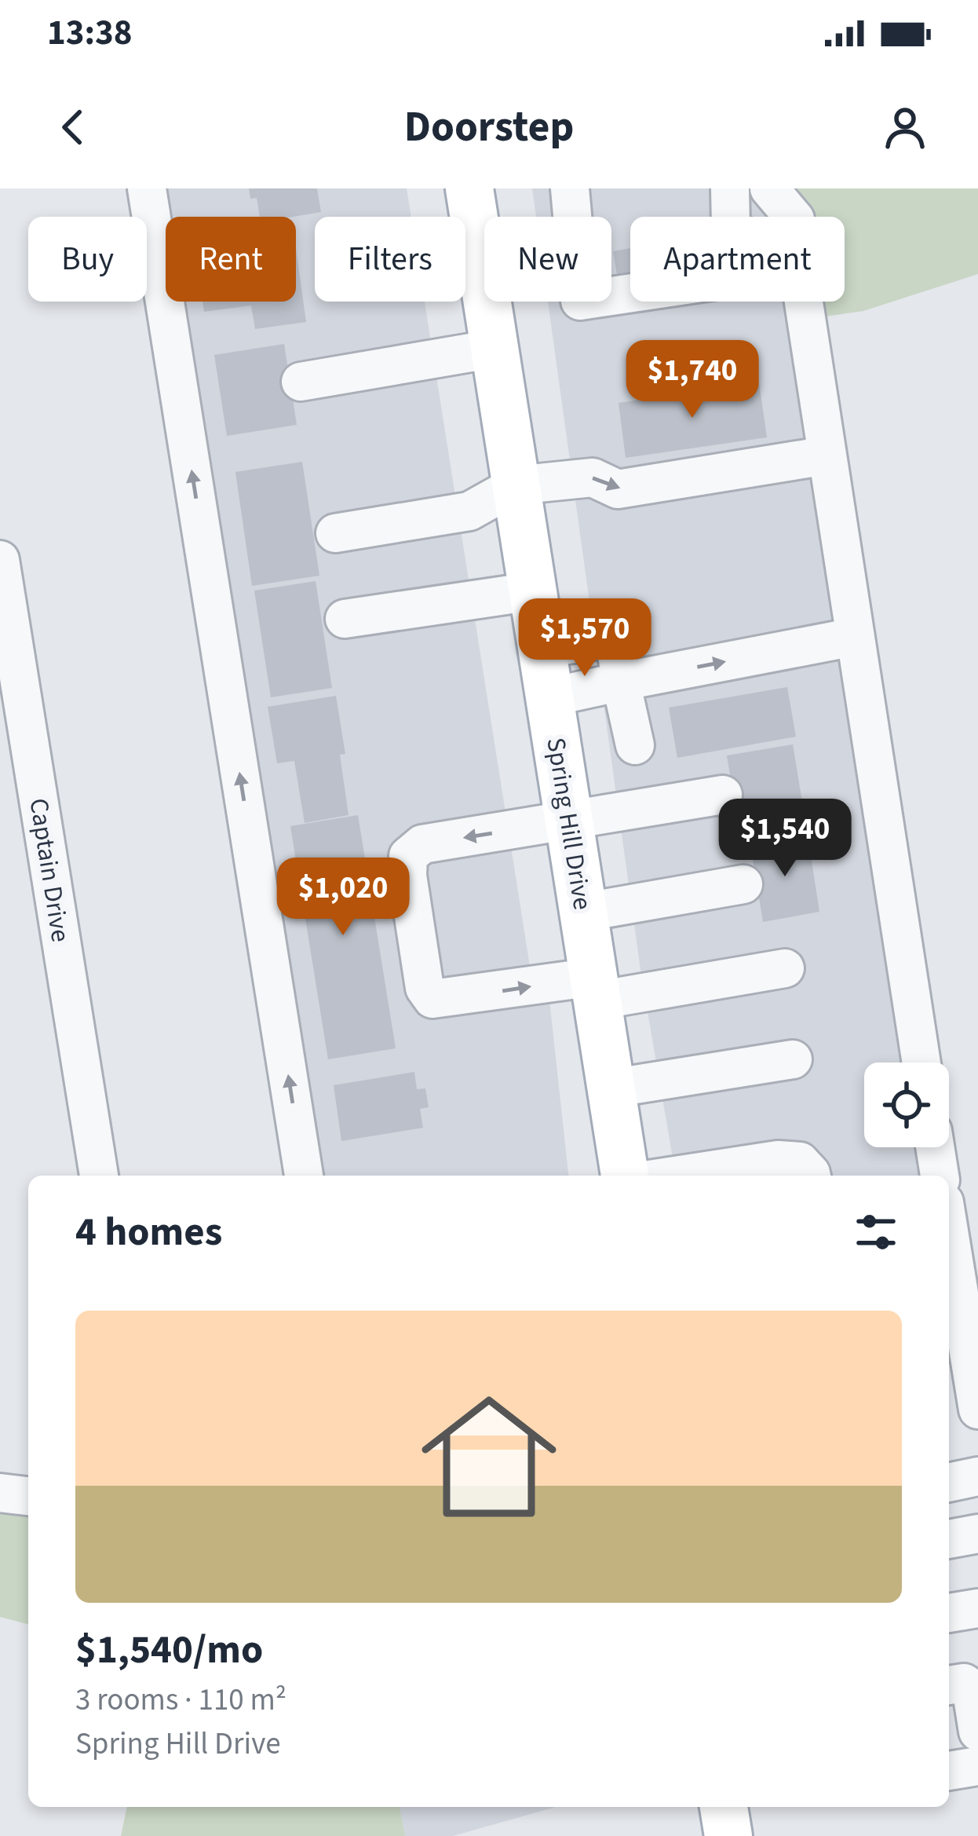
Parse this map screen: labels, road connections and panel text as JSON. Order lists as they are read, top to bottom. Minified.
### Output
{"streets":{"main road":["Spring Hill Drive"],"street":["Captain Drive"]},"page":{"status":"13:38","header":"Doorstep","chip":["Buy","Rent","Filters","New","Apartment"],"price":["$1,740","$1,570","$1,540","$1,020"],"heading":"4 homes","list":[{"name":"$1,540/mo","note":"3 rooms · 110 m² · Spring Hill Drive"}]}}
